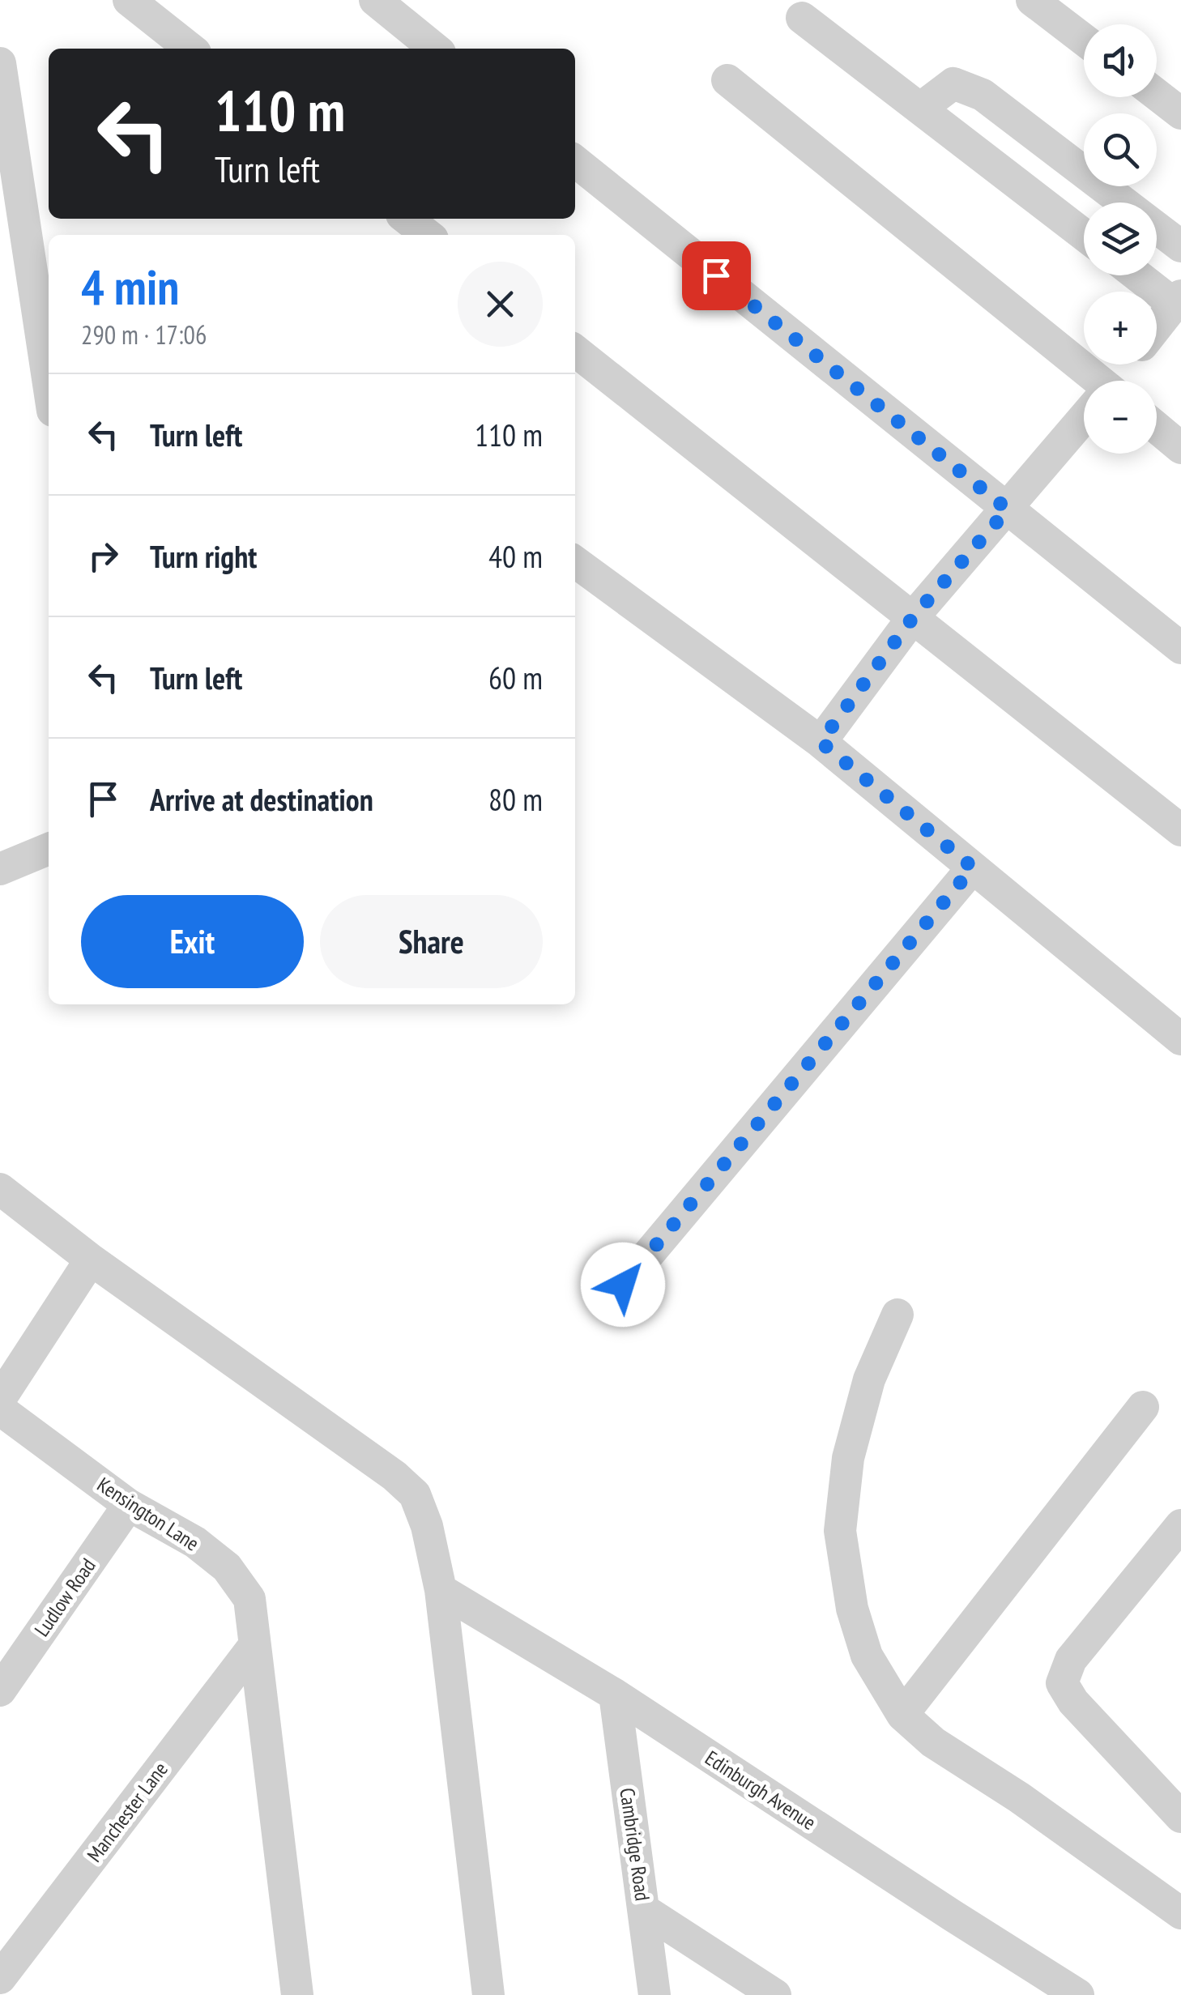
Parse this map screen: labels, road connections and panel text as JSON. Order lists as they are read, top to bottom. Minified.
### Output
{"streets":{"street":["Kensington Lane","Ludlow Road","Edinburgh Avenue","Manchester Lane","Cambridge Road"]},"crossings":[["Kensington Lane","Ludlow Road"],["Kensington Lane","Manchester Lane"],["Edinburgh Avenue","Cambridge Road"]],"page":{"map_buttons":["+","−"],"turn":["110 m","Turn left"],"heading":["4 min","290 m · 17:06"],"list":[{"name":"Turn left","value":"110 m"},{"name":"Turn right","value":"40 m"},{"name":"Turn left","value":"60 m"},{"name":"Arrive at destination","value":"80 m"}],"buttons":["Exit","Share"]}}
